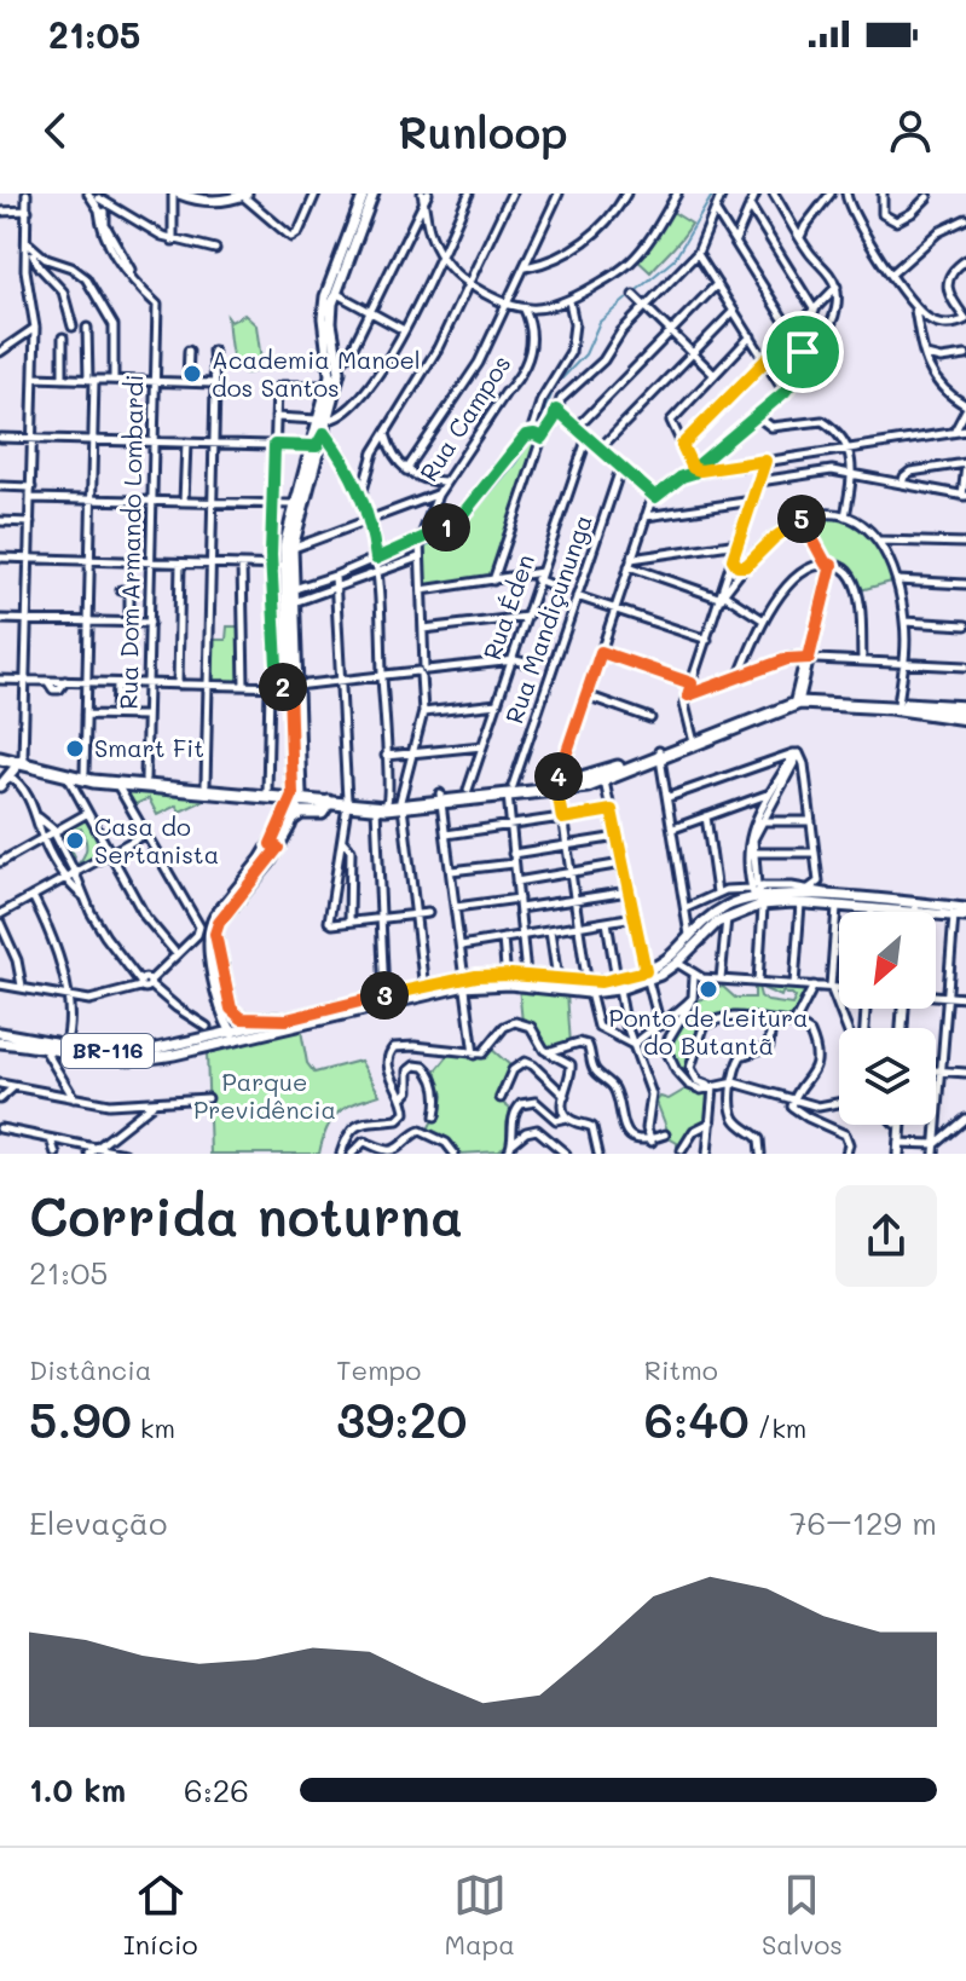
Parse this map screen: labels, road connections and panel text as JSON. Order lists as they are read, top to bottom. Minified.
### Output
{"streets":{"main road":["BR-116"],"street":["Rua Campos","Rua Dom Armando Lombardi","Rua Éden","Rua Mandiçununga"]},"parks":["Parque Previdência"],"places":["Academia Manoel dos Santos","Smart Fit","Casa do Sertanista","Ponto de Leitura do Butantã"],"north":"bottom left","page":{"status":"21:05","header":"Runloop","pins":["5","1","2","4","3"],"heading":["Corrida noturna","21:05"],"stats":[["Distância","5.90 km"],["Tempo","39:20"],["Ritmo","6:40 /km"]],"chart":["Elevação","76–129 m"],"list":[{"name":"1.0 km","note":"6:26"}],"tabs":["Início","Mapa","Salvos"]}}
